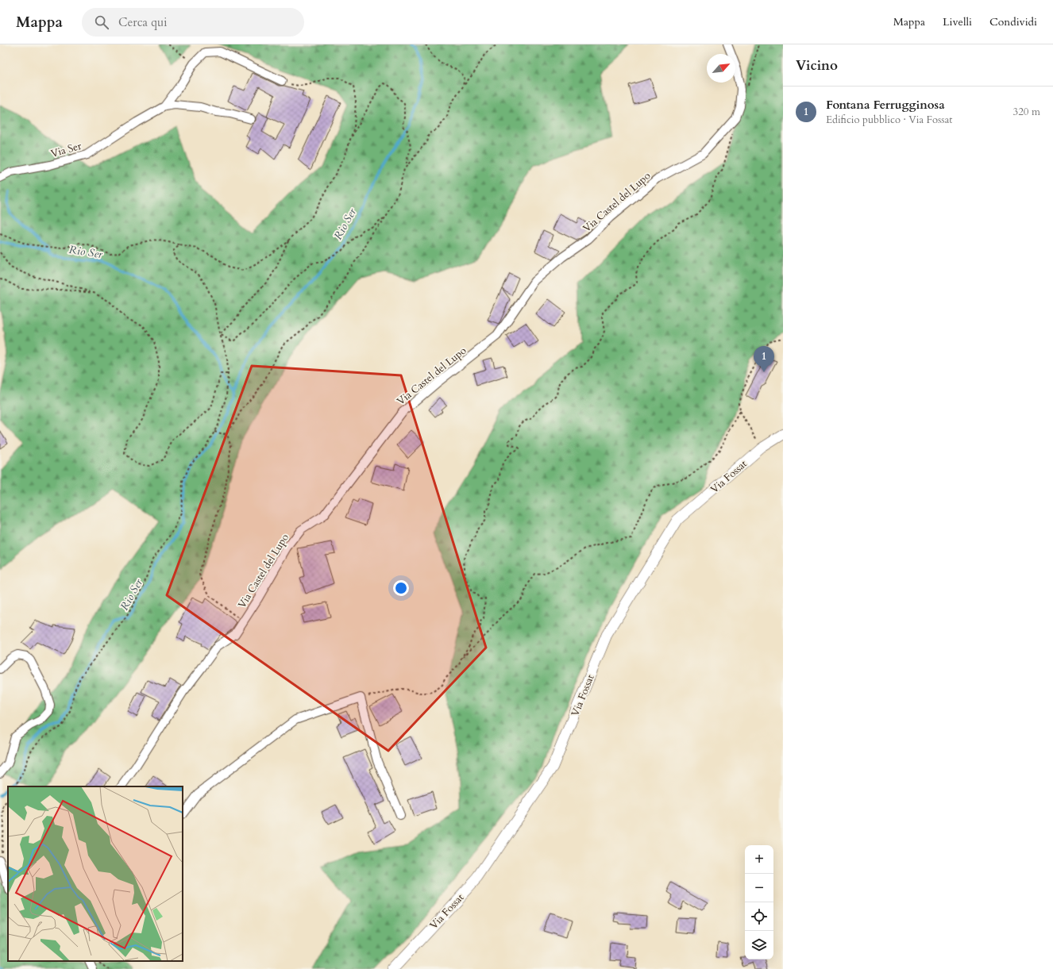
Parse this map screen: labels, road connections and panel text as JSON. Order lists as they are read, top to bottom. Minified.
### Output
{"streets":{"street":["Via Ser","Via Castel del Lupo","Via Fossat"]},"water":["Rio Ser"],"north":"top right","page":{"header":"Mappa","search":"Cerca qui","nav":["Mappa","Livelli","Condividi"],"heading":"Vicino","list":[{"mark":"1","name":"Fontana Ferrugginosa","note":"Edificio pubblico · Via Fossat","value":"320 m"}],"pins":"1","map_buttons":["+","−"]}}
